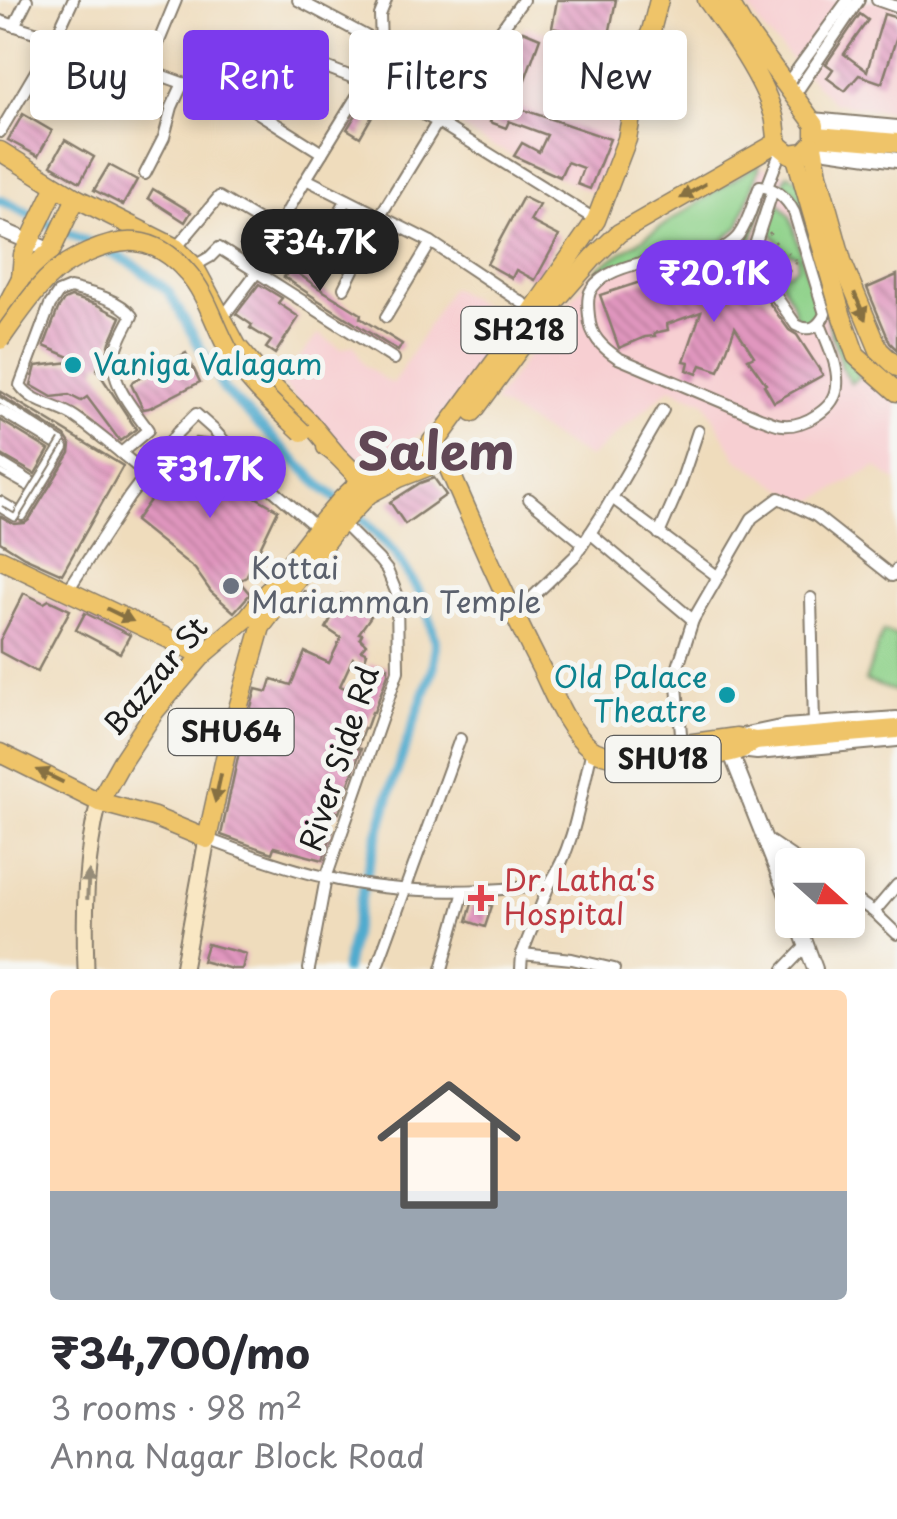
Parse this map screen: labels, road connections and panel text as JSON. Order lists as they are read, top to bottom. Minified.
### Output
{"streets":{"main road":["SH218","Bazzar St","SHU64","SHU18"],"street":["River Side Rd"]},"crossings":[["SH218","SHU64"],["SH218","SHU18"],["Bazzar St","SHU64"],["SHU64","River Side Rd"]],"districts":["Salem"],"places":{"other":["Vaniga Valagam","Kottai Mariamman Temple","Old Palace Theatre"],"health":["Dr. Latha's Hospital"]},"north":"right","page":{"chip":["Buy","Rent","Filters","New"],"price":["₹34.7K","₹20.1K","₹31.7K"],"list":[{"name":"₹34,700/mo","note":"3 rooms · 98 m² · Anna Nagar Block Road"}]}}
